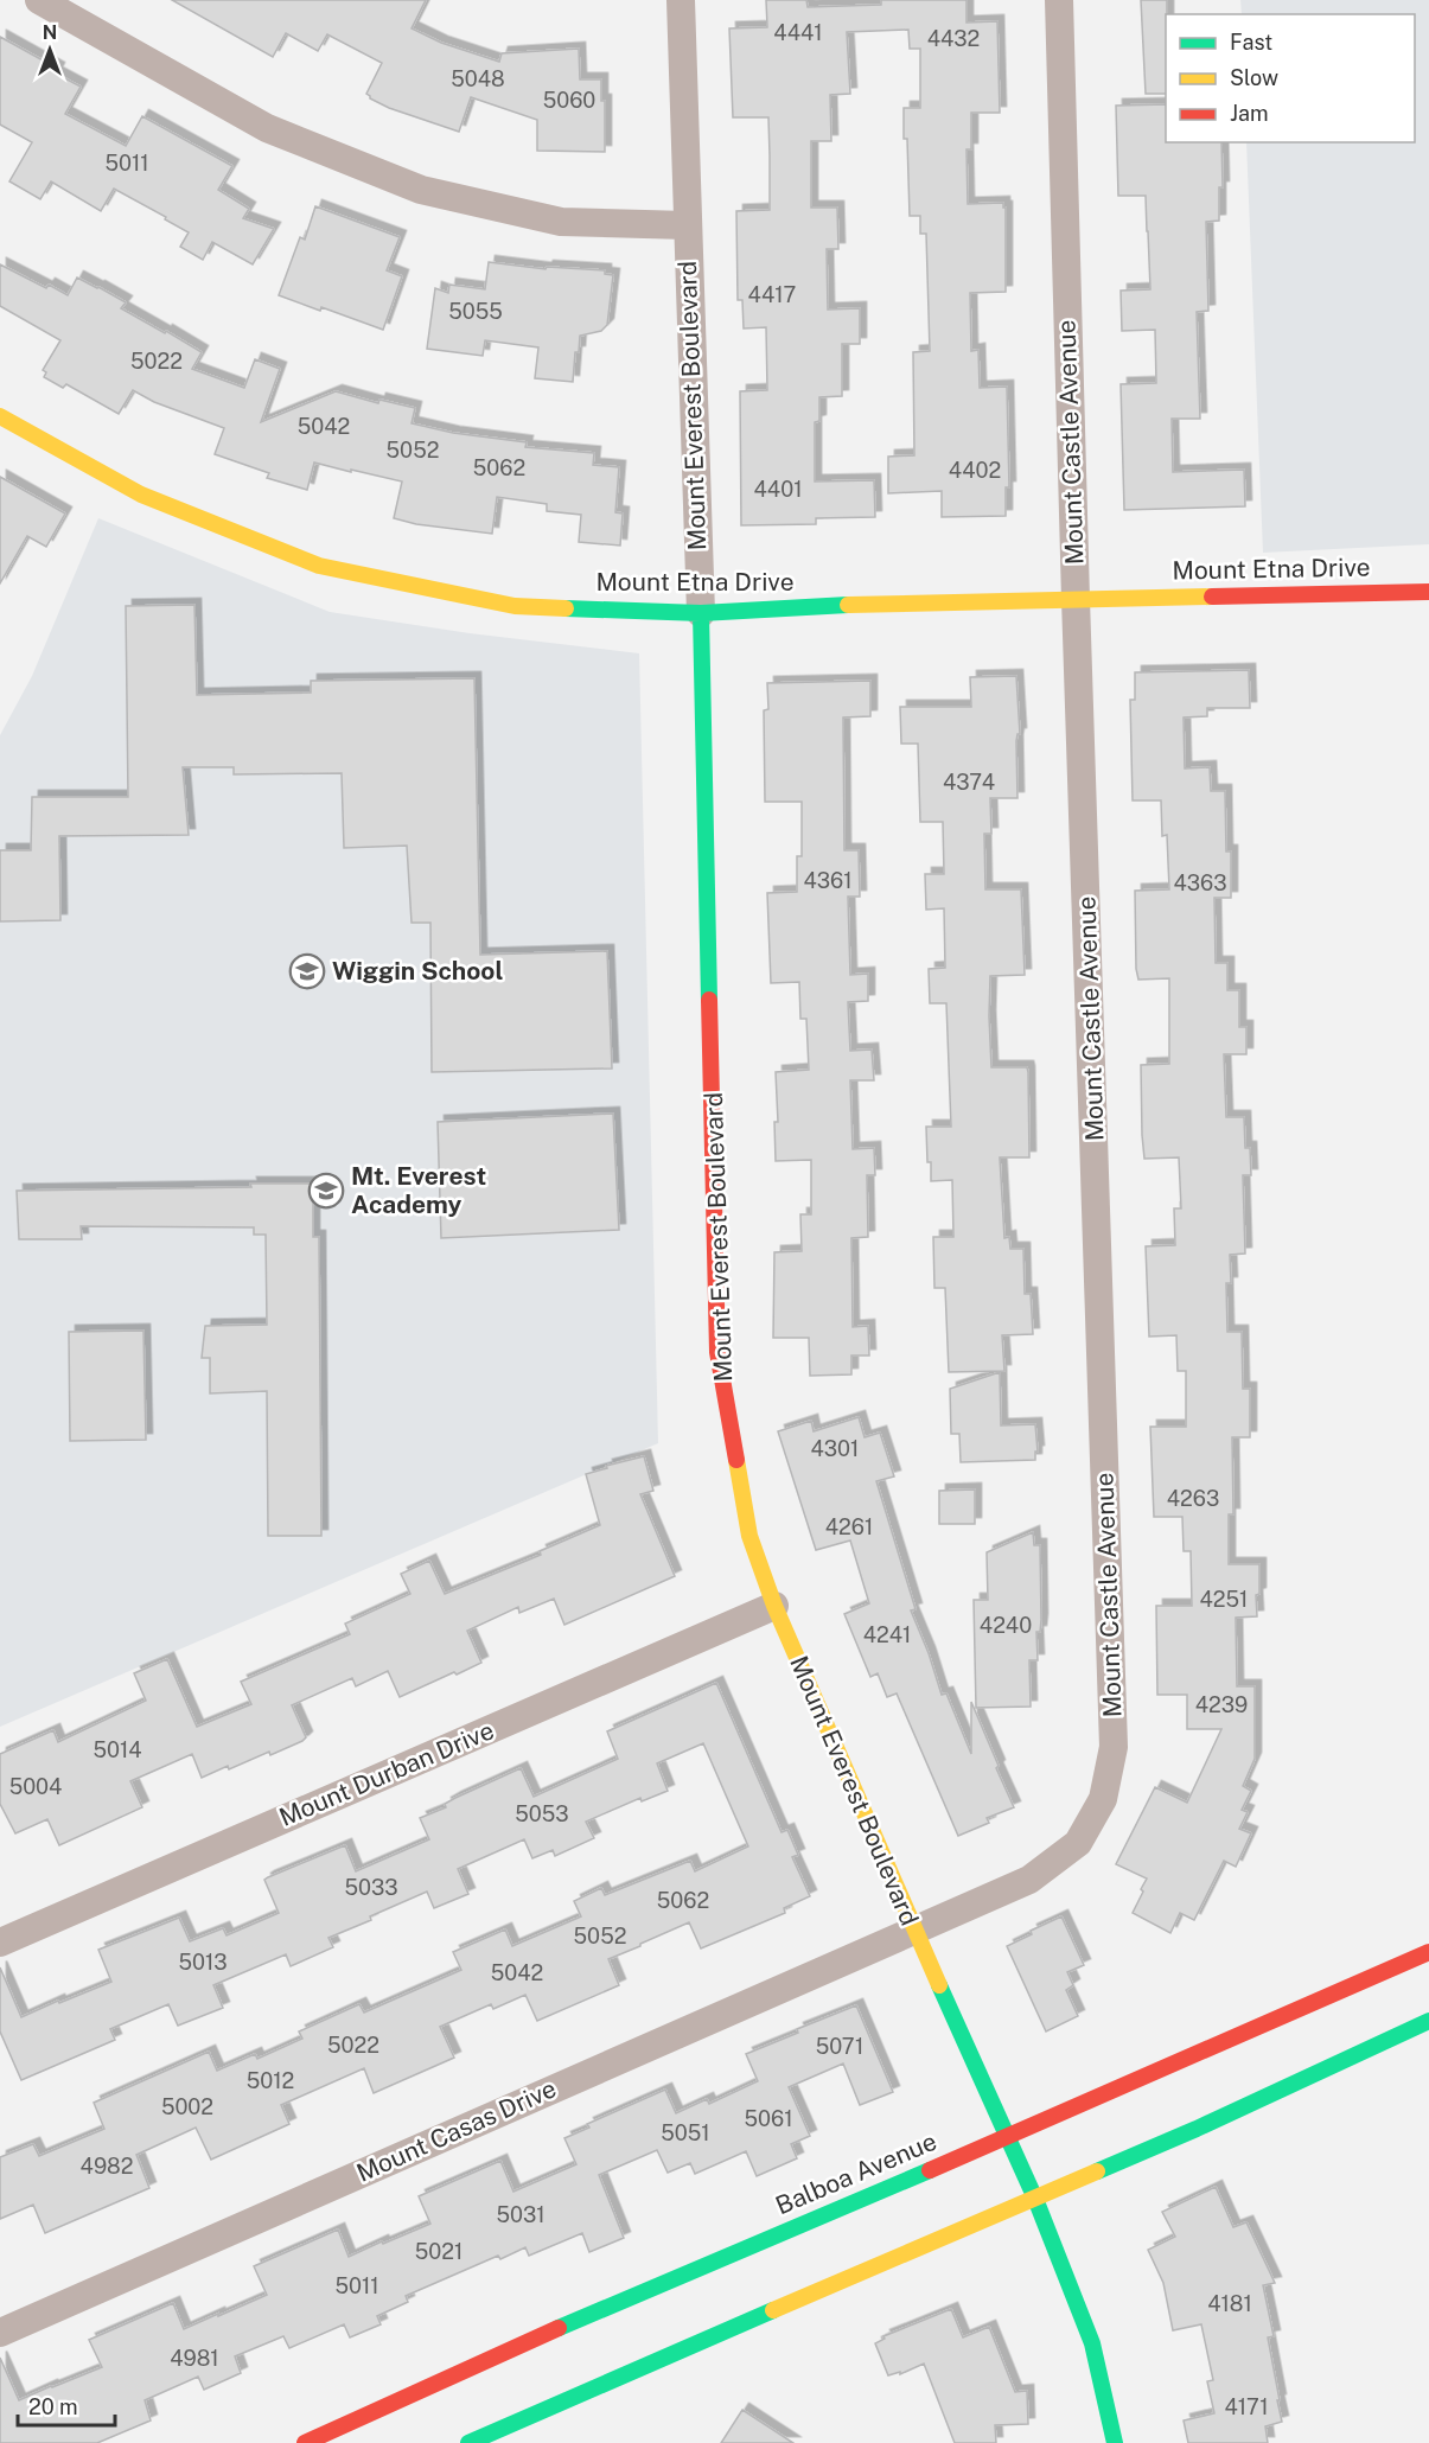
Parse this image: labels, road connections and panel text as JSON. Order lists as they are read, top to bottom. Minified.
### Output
{"streets":{"street":["Mount Everest Boulevard","Mount Castle Avenue","Mount Etna Drive","Mount Durban Drive","Mount Casas Drive","Balboa Avenue"]},"crossings":[["Mount Everest Boulevard","Mount Castle Avenue"],["Mount Everest Boulevard","Mount Etna Drive"],["Mount Everest Boulevard","Mount Durban Drive"],["Mount Everest Boulevard","Mount Casas Drive"],["Mount Everest Boulevard","Balboa Avenue"],["Mount Castle Avenue","Mount Etna Drive"],["Mount Castle Avenue","Mount Casas Drive"]],"places":{"school or university":["Wiggin School","Mt. Everest Academy"]},"house_numbers":["4441","4432","5048","5060","5011","4417","5055","5022","5042","5052","5062","4402","4401","4374","4361","4363","4301","4263","4261","4251","4240","4241","4239","5014","5004","5053","5033","5062","5052","5013","5042","5022","5071","5012","5002","5061","5051","4982","5031","5021","5011","4181","4981","4171"],"legend":["Fast","Slow","Jam"],"scale_bar":"20 m","north":"top"}
